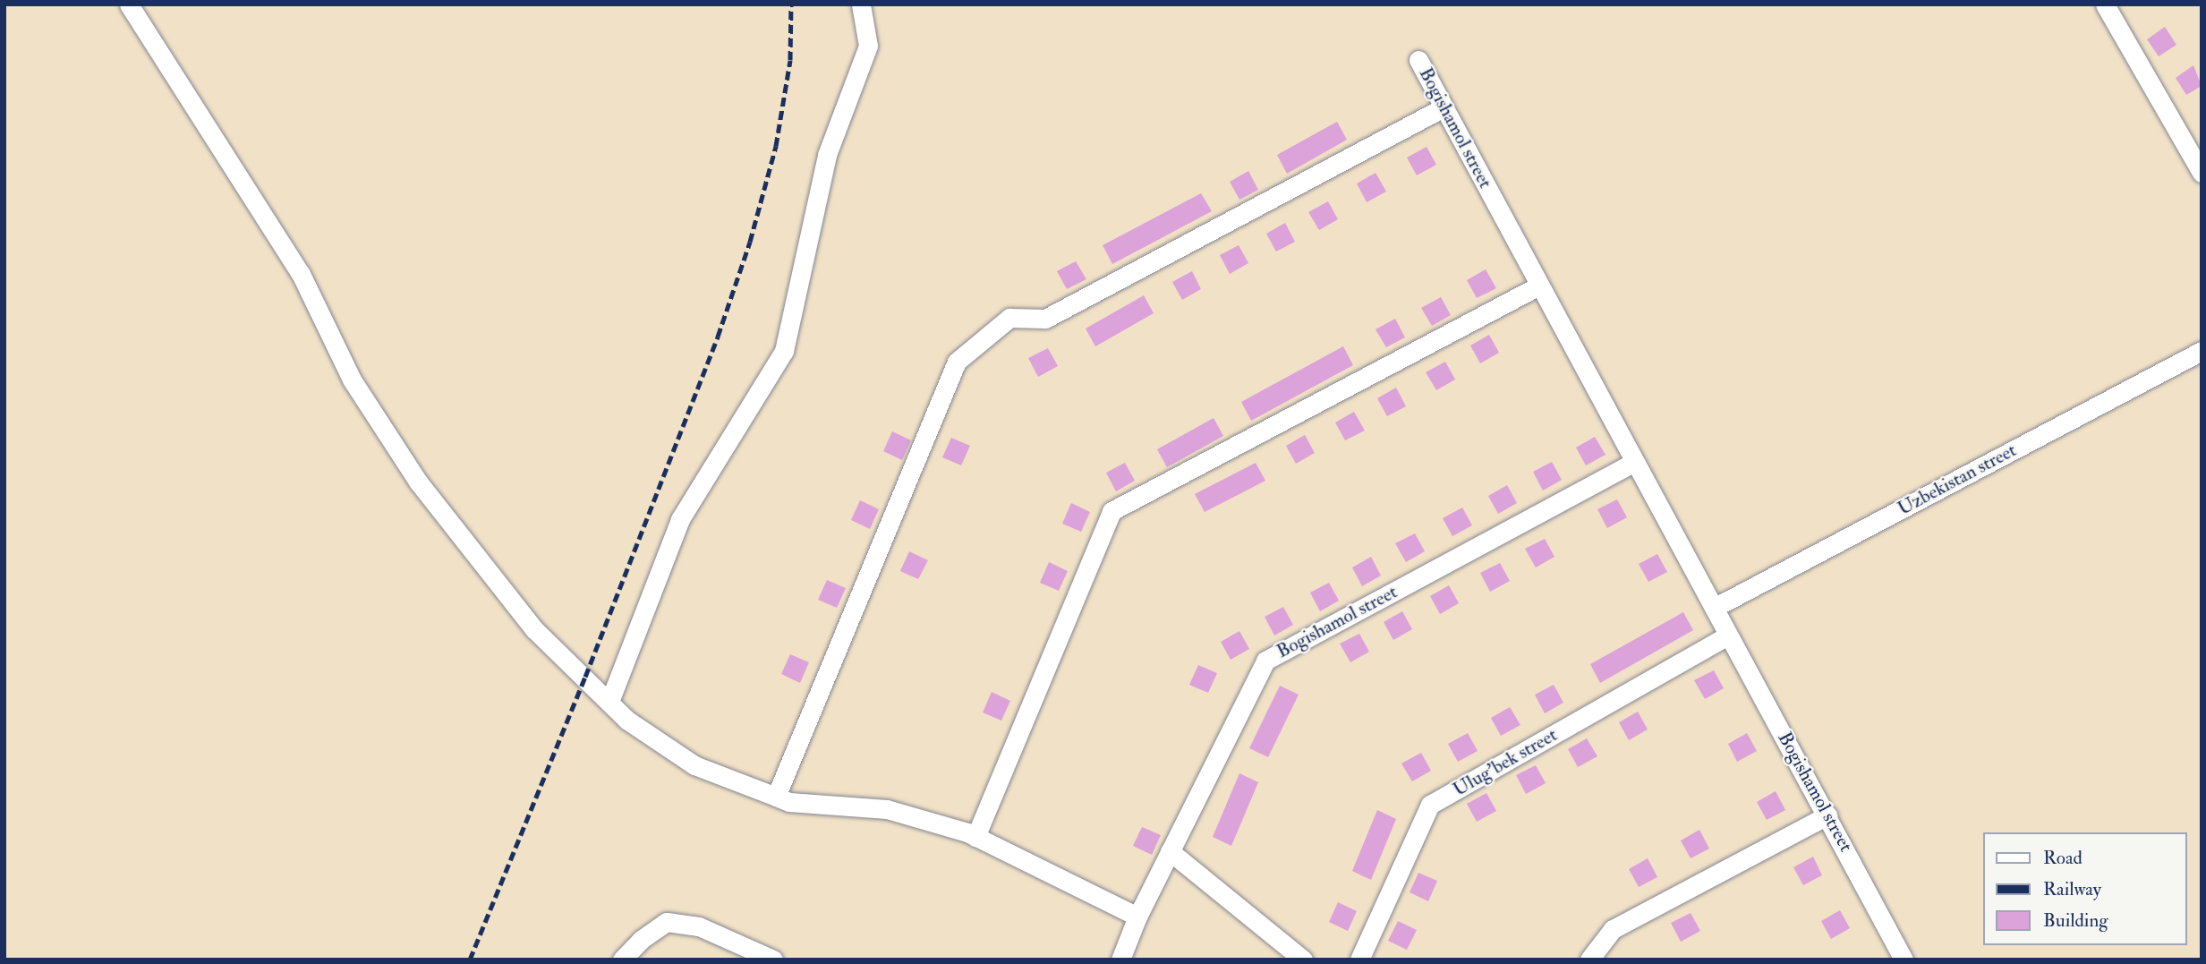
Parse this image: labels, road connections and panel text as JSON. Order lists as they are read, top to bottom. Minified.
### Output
{"streets":{"street":["Bogishamol street","Uzbekistan street","Ulug'bek street"]},"crossings":[["Bogishamol street","Uzbekistan street"],["Bogishamol street","Ulug'bek street"]],"legend":["Road","Railway","Building"]}
